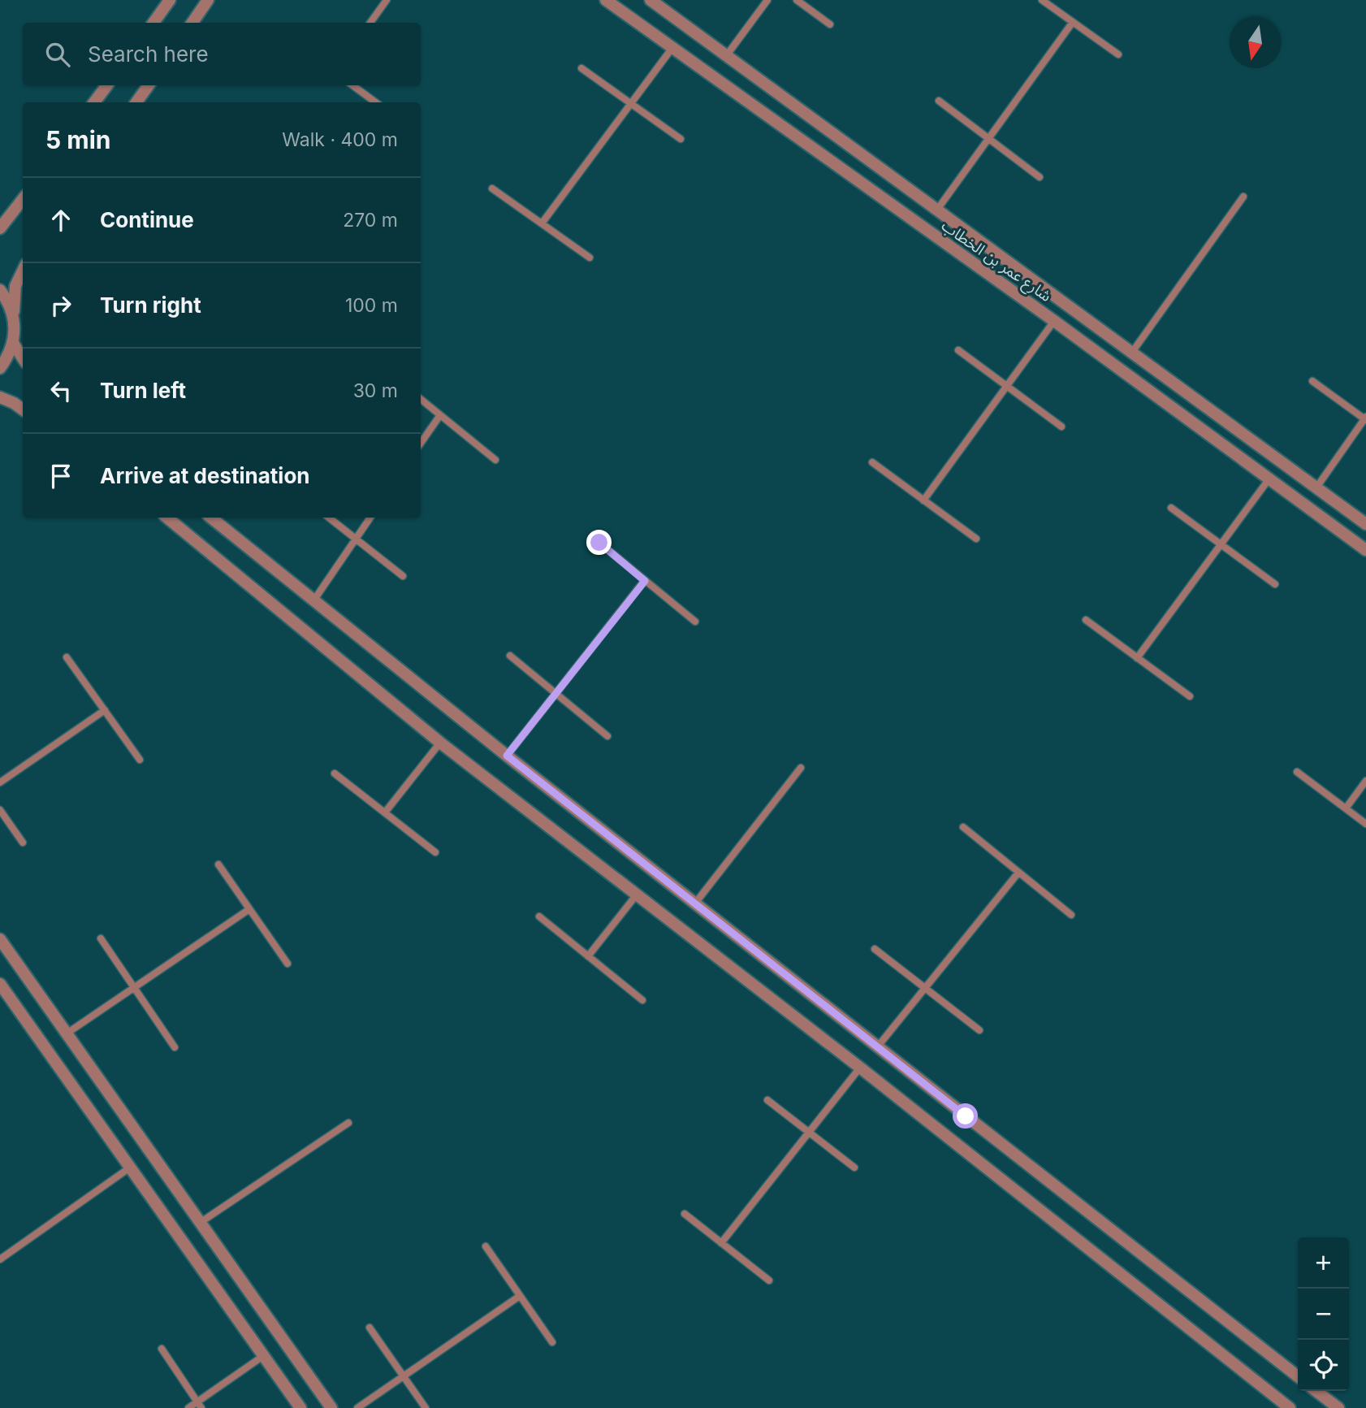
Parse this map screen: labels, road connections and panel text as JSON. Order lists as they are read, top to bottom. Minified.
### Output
{"streets":{"street":["شارع عمر بن الخطاب"]},"north":"bottom","page":{"search":"Search here","heading":["5 min","Walk · 400 m"],"list":[["Continue","270 m"],["Turn right","100 m"],["Turn left","30 m"],"Arrive at destination"],"map_buttons":["+","−"]}}
